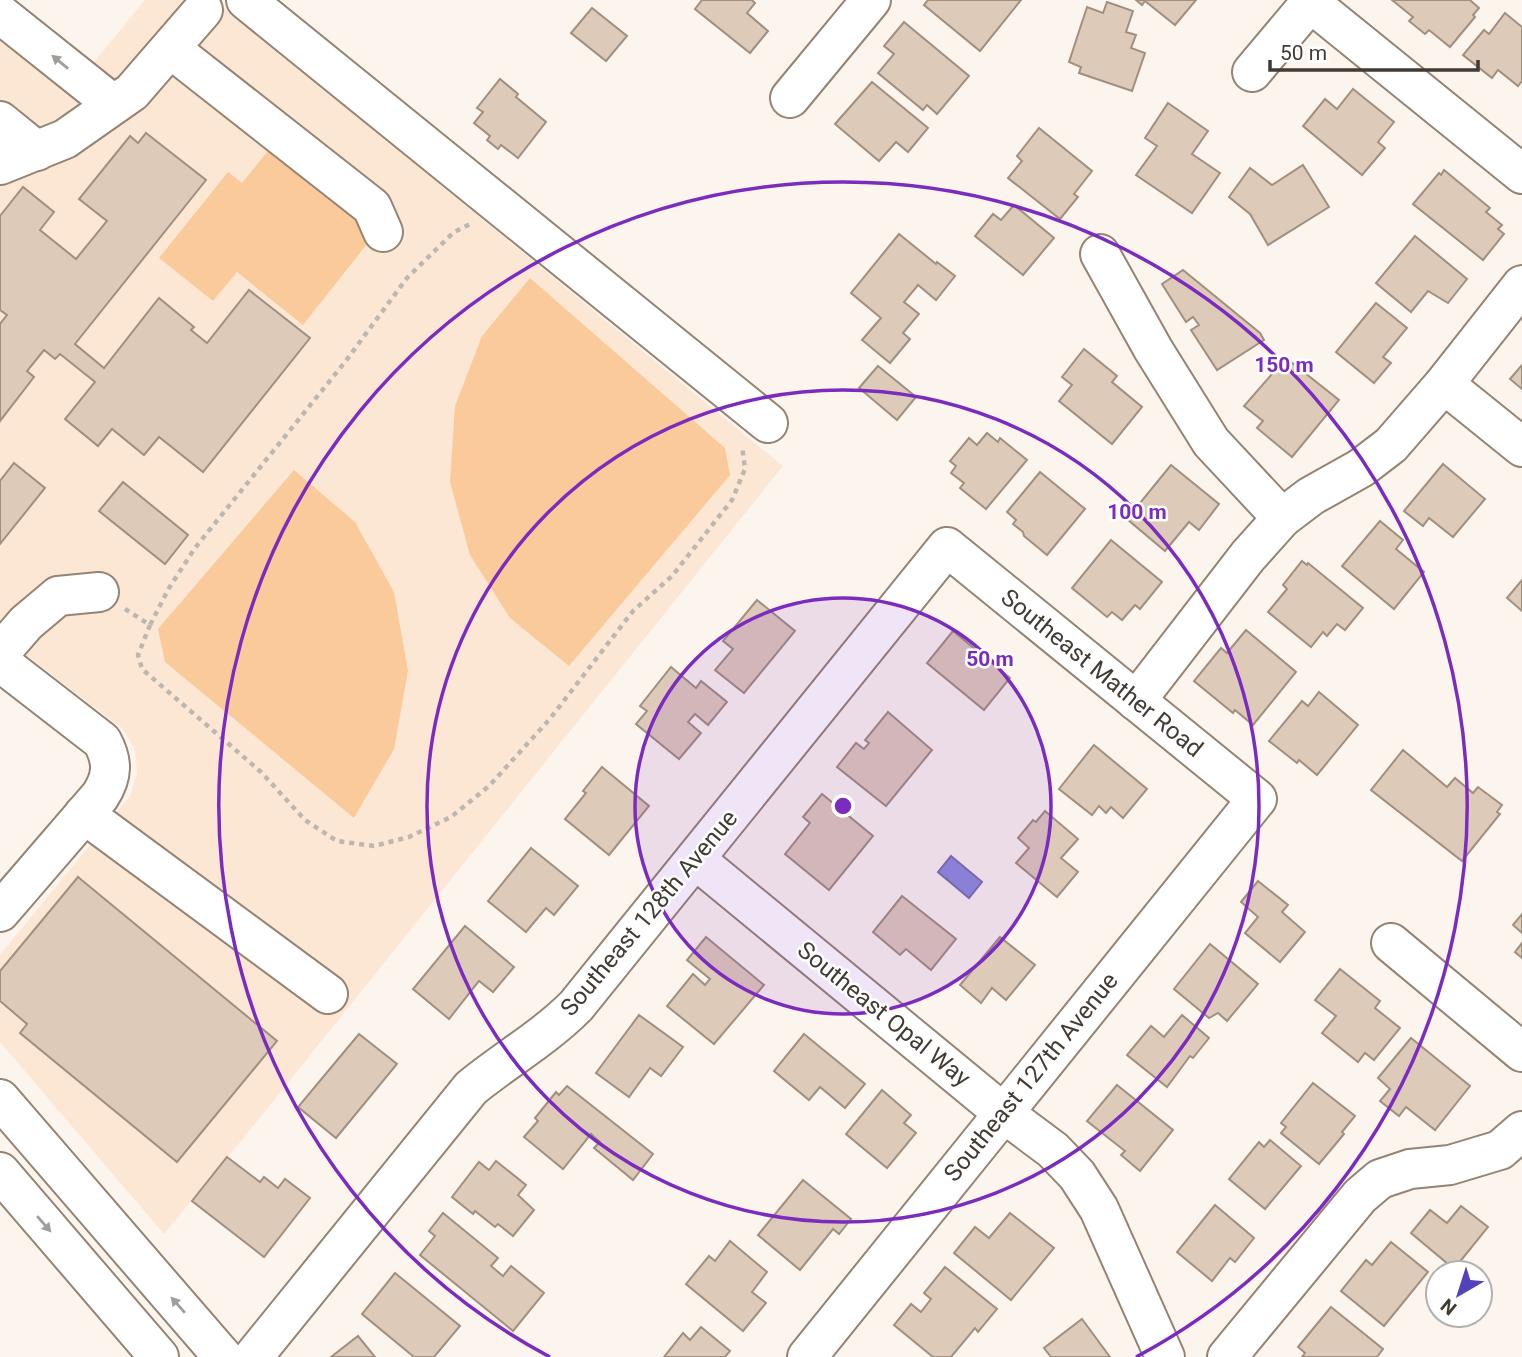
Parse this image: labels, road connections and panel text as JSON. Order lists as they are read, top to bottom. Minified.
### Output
{"streets":{"street":["Southeast Mather Road","Southeast 128th Avenue","Southeast Opal Way","Southeast 127th Avenue"]},"crossings":[["Southeast Mather Road","Southeast 128th Avenue"],["Southeast Mather Road","Southeast 127th Avenue"],["Southeast 128th Avenue","Southeast Opal Way"],["Southeast Opal Way","Southeast 127th Avenue"]],"scale_bar":"50 m","north":"bottom left","rings":["150 m","100 m","50 m"]}
